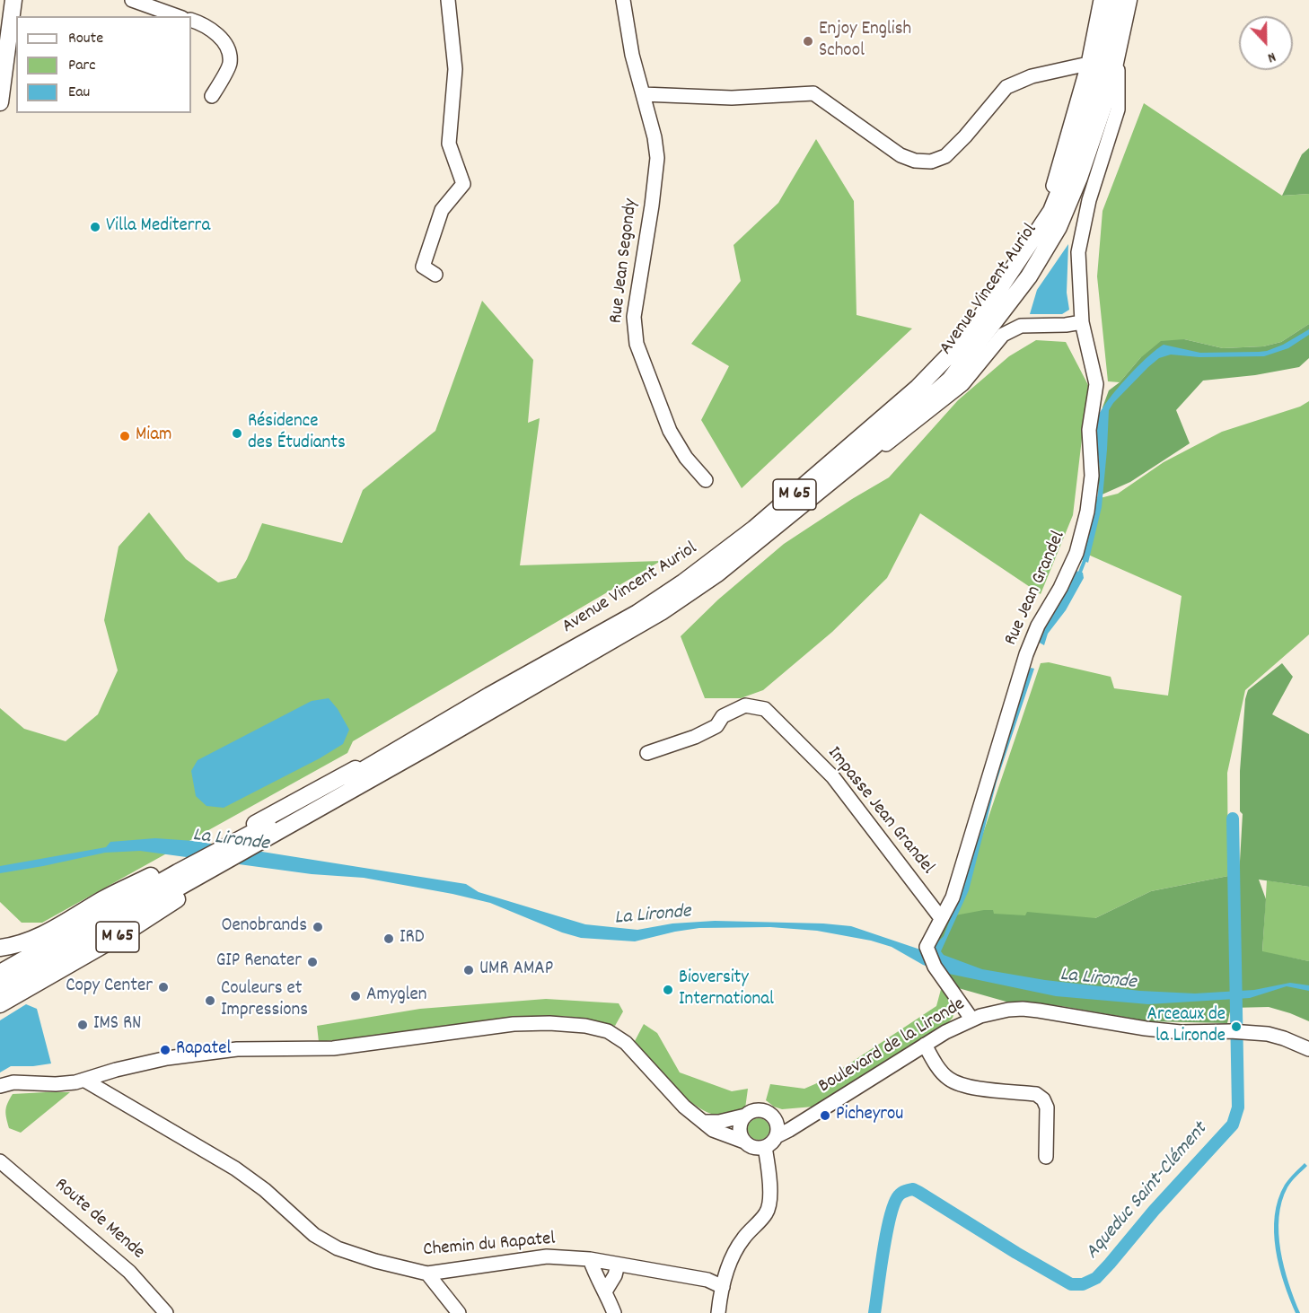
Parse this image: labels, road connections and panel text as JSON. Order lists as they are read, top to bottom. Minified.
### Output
{"streets":{"main road":["Avenue Vincent Auriol","M 65"],"street":["Rue Jean Segondy","Rue Jean Grandel","Impasse Jean Grandel","Boulevard de la Lironde","Route de Mende","Chemin du Rapatel"]},"crossings":[["Avenue Vincent Auriol","M 65"],["Avenue Vincent Auriol","Rue Jean Grandel"],["Rue Jean Grandel","Impasse Jean Grandel"],["Rue Jean Grandel","Boulevard de la Lironde"]],"water":["La Lironde","Aqueduc Saint-Clément"],"places":["Enjoy English School","Villa Mediterra","Résidence des Étudiants","Miam","Oenobrands","IRD","GIP Renater","UMR AMAP","Copy Center","Bioversity International","Amyglen","Couleurs et Impressions","IMS RN","Arceaux de la Lironde","Rapatel","Picheyrou"],"legend":["Route","Parc","Eau"],"north":"bottom"}
